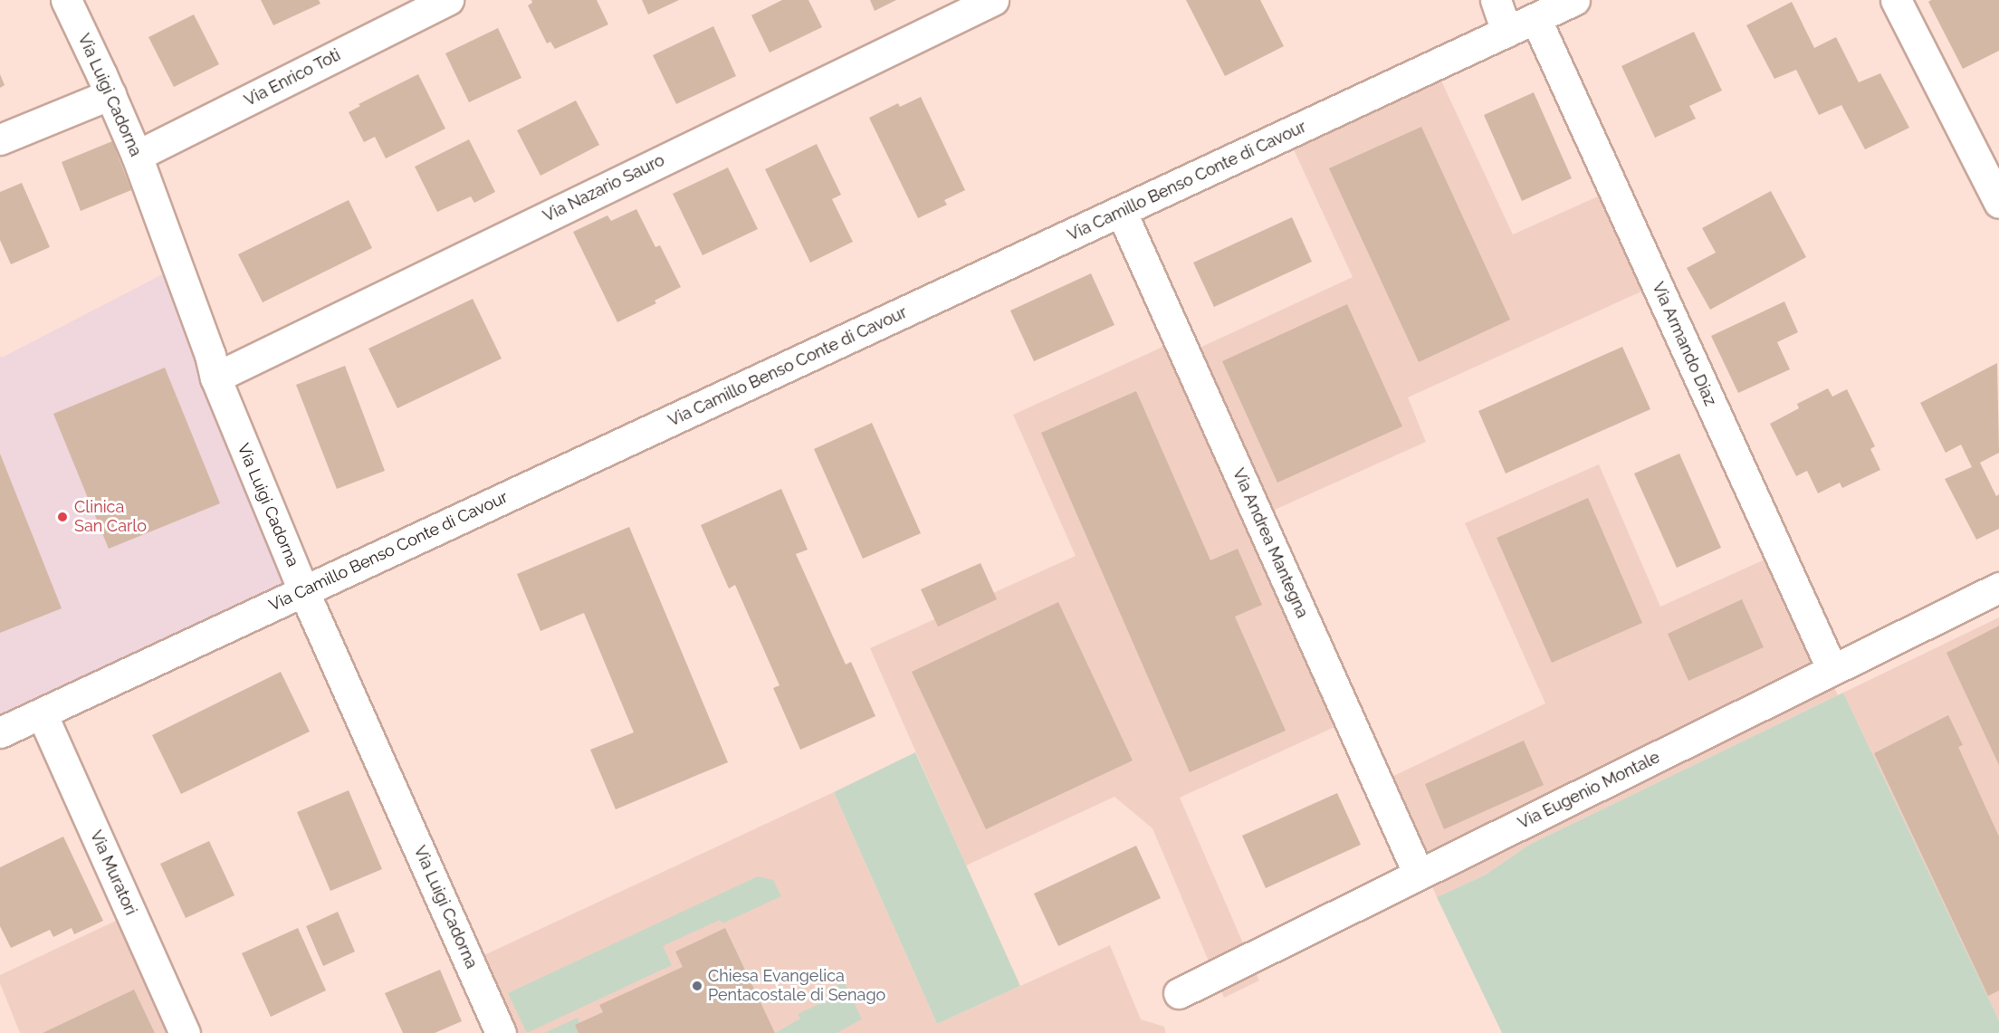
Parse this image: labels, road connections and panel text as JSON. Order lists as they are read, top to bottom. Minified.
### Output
{"streets":{"street":["Via Enrico Toti","Via Luigi Cadorna","Via Camillo Benso Conte di Cavour","Via Nazario Sauro","Via Armando Diaz","Via Andrea Mantegna","Via Eugenio Montale","Via Muratori"]},"crossings":[["Via Enrico Toti","Via Luigi Cadorna"],["Via Luigi Cadorna","Via Camillo Benso Conte di Cavour"],["Via Luigi Cadorna","Via Nazario Sauro"],["Via Camillo Benso Conte di Cavour","Via Armando Diaz"],["Via Camillo Benso Conte di Cavour","Via Andrea Mantegna"],["Via Camillo Benso Conte di Cavour","Via Muratori"],["Via Armando Diaz","Via Eugenio Montale"],["Via Andrea Mantegna","Via Eugenio Montale"]],"places":["Clinica San Carlo","Chiesa Evangelica Pentacostale di Senago"]}
